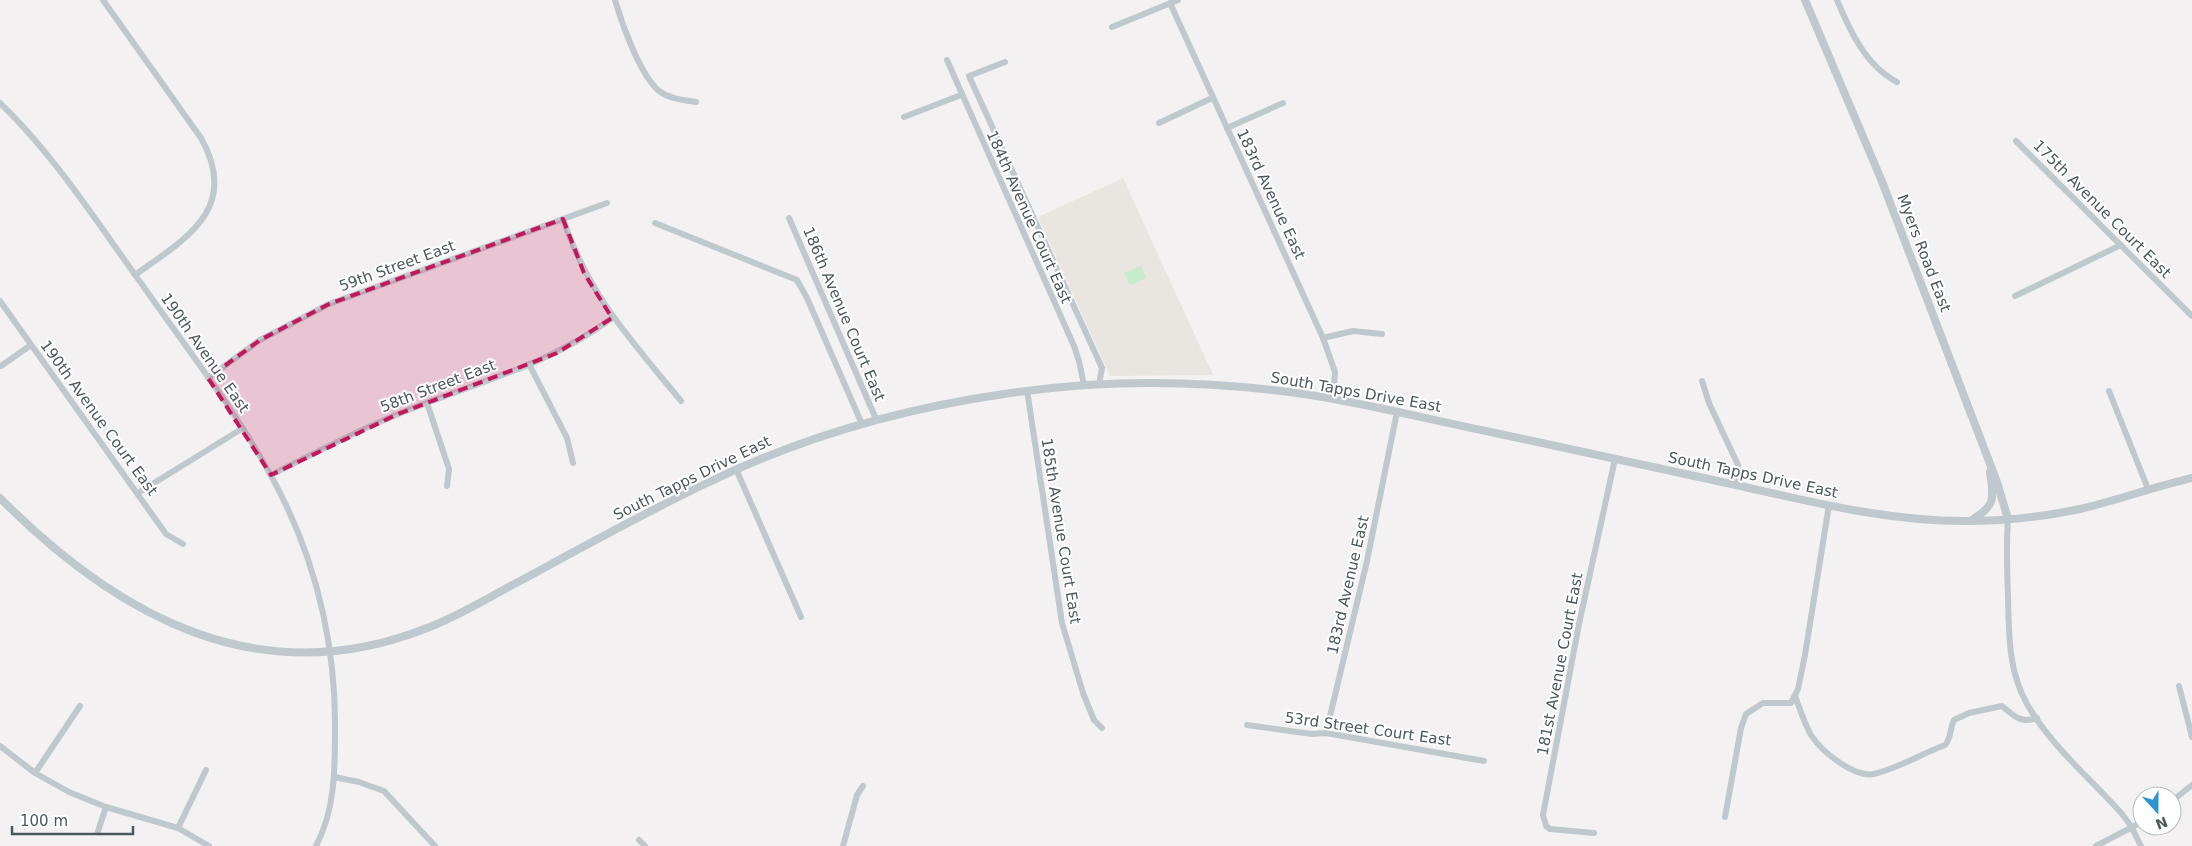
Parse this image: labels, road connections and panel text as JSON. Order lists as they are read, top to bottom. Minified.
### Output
{"streets":{"street":["183rd Avenue East","175th Avenue Court East","184th Avenue Court East","Myers Road East","59th Street East","186th Avenue Court East","190th Avenue East","58th Street East","South Tapps Drive East","190th Avenue Court East","185th Avenue Court East","181st Avenue Court East","53rd Street Court East"]},"crossings":[["183rd Avenue East","South Tapps Drive East"],["183rd Avenue East","53rd Street Court East"],["184th Avenue Court East","South Tapps Drive East"],["Myers Road East","South Tapps Drive East"],["59th Street East","190th Avenue East"],["186th Avenue Court East","South Tapps Drive East"],["190th Avenue East","58th Street East"],["190th Avenue East","South Tapps Drive East"],["South Tapps Drive East","185th Avenue Court East"],["South Tapps Drive East","181st Avenue Court East"]],"scale_bar":"100 m","north":"bottom"}
